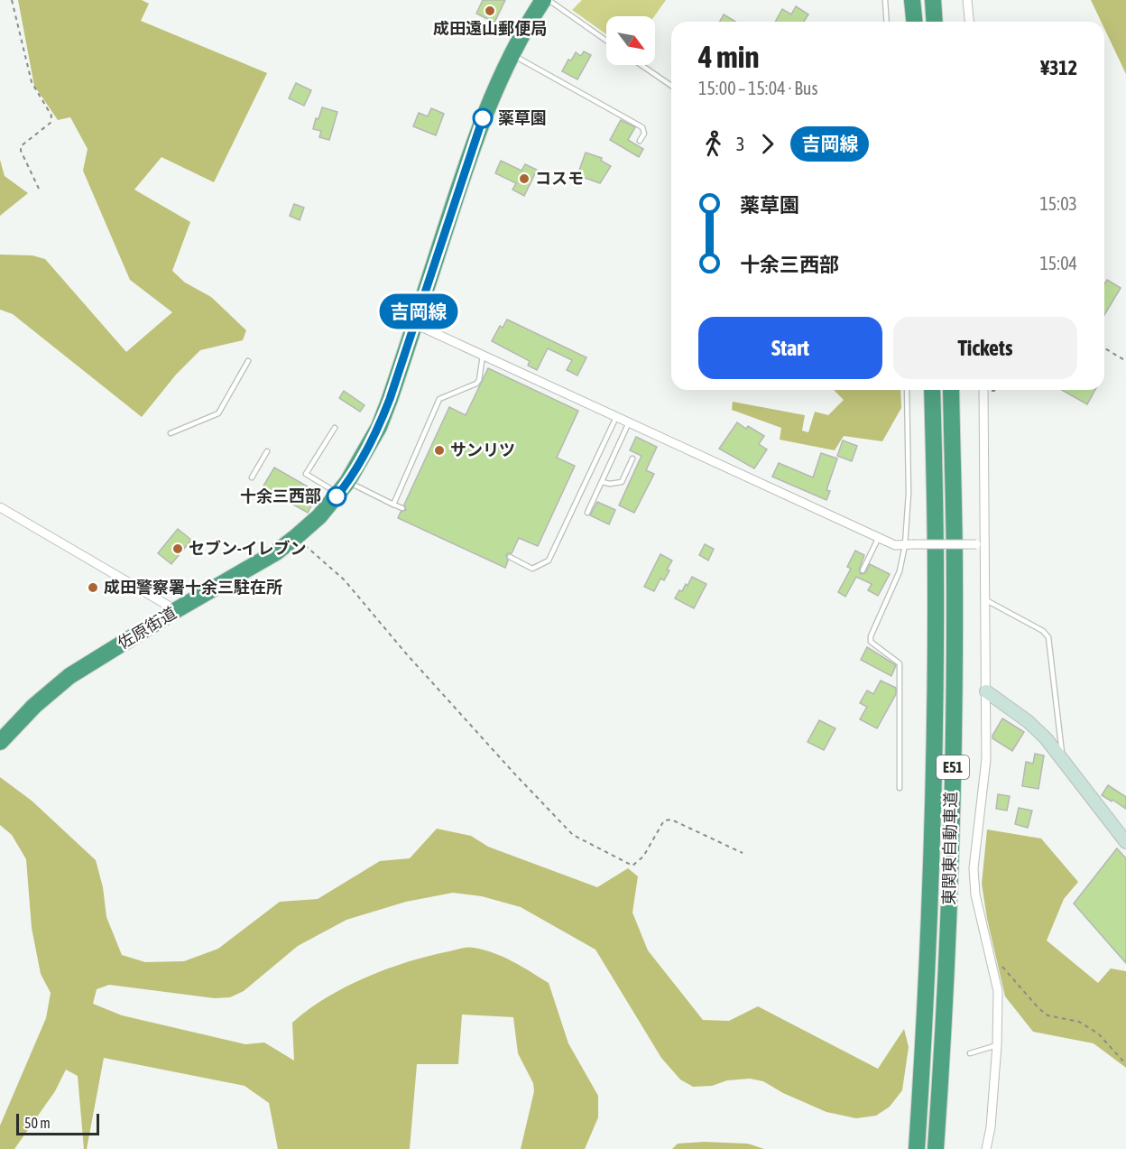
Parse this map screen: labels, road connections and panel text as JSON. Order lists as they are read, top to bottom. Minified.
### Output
{"streets":{"highway":["佐原街道","E51","東関東自動車道"]},"places":["成田遠山郵便局","薬草園","コスモ","サンリツ","十余三西部","セブン-イレブン","成田警察署十余三駐在所"],"lines":["bus line 吉岡線"],"scale_bar":"50 m","north":"bottom right","page":{"on_map":"吉岡線","heading":["4 min","15:00 – 15:04 · Bus","¥312"],"legs":["3","吉岡線"],"list":[{"name":"薬草園","value":"15:03"},{"name":"十余三西部","value":"15:04"}],"buttons":["Start","Tickets"],"scale":"50 m"}}
